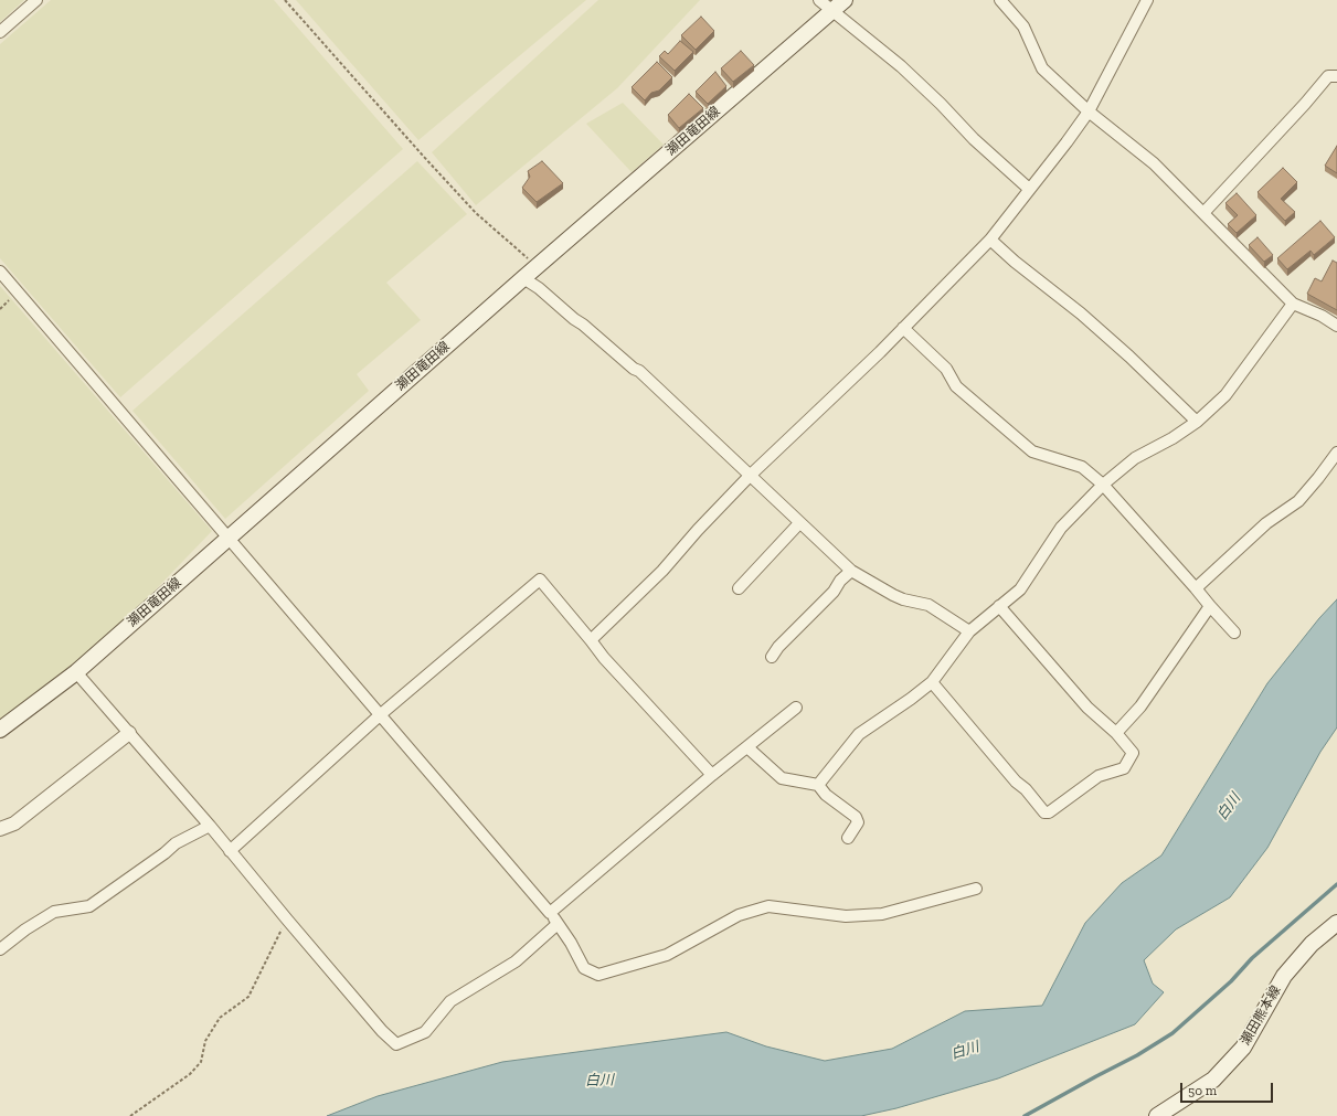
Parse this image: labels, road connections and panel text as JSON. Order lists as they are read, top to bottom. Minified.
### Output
{"streets":{"main road":["瀬田竜田線","瀬田熊本線"]},"water":["白川"],"scale_bar":"50 m"}
